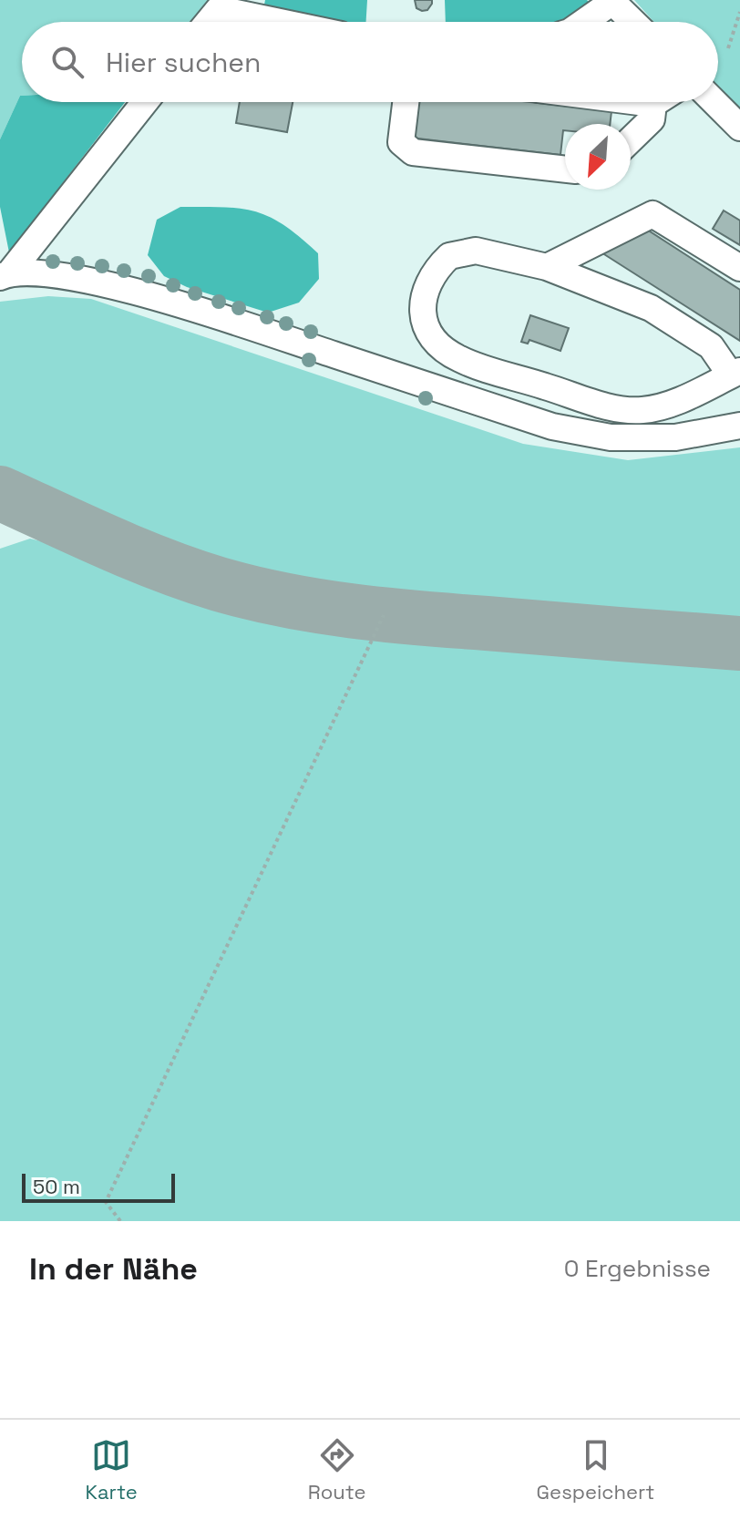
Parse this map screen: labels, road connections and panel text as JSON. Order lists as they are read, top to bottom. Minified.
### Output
{"scale_bar":"50 m","north":"bottom left","page":{"search":"Hier suchen","scale":"50 m","heading":["In der Nähe","0 Ergebnisse"],"nav":["Karte","Route","Gespeichert"]}}
